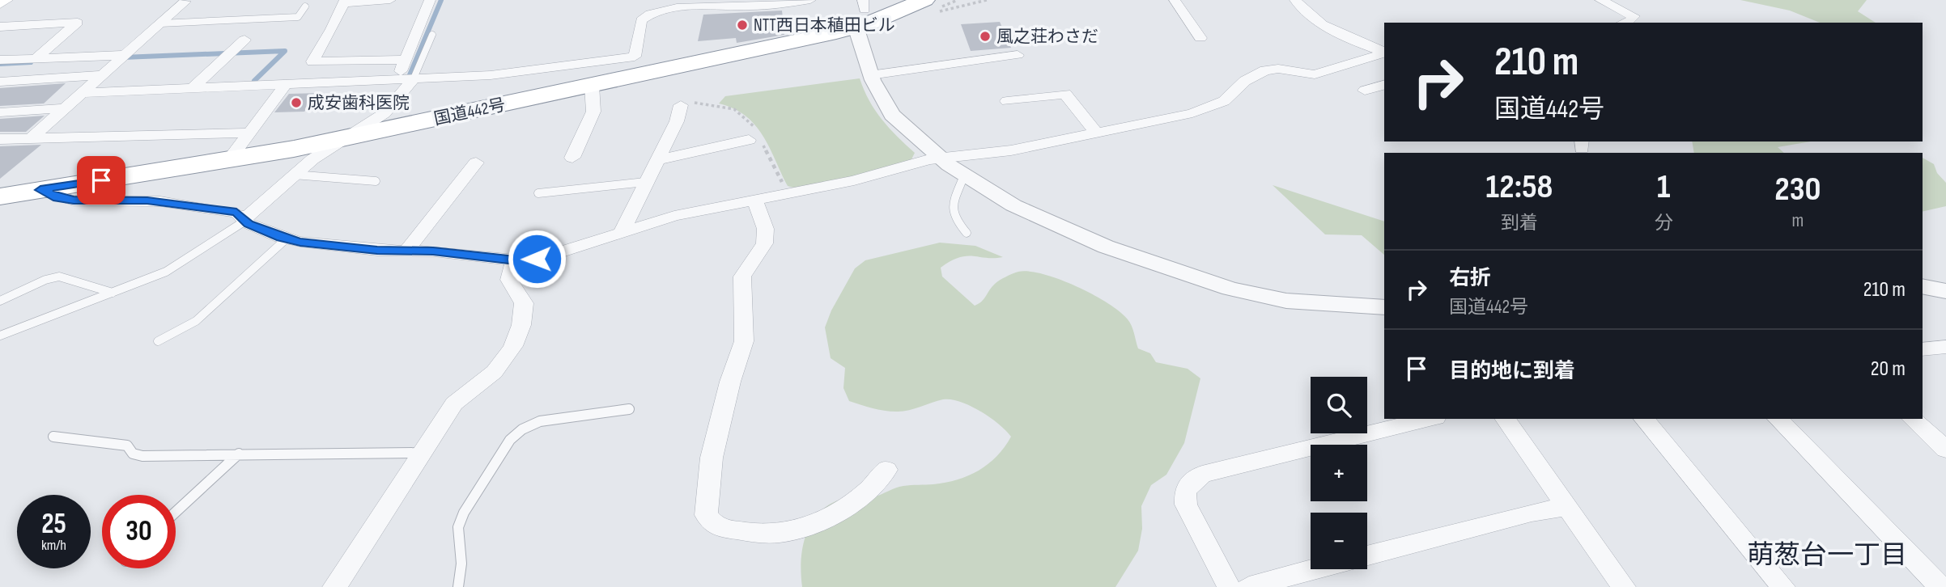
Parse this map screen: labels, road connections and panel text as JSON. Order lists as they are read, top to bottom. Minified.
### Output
{"streets":{"highway":["国道442号"]},"districts":["萌葱台一丁目"],"places":["NTT西日本稙田ビル","風之荘わさだ","成安歯科医院"],"page":{"turn":["210 m","国道442号"],"eta":["12:58","到着","1","分","230","m"],"list":[{"name":"右折","note":"国道442号","value":"210 m"},{"name":"目的地に到着","value":"20 m"}],"map_buttons":["+","−"],"speed":"25 km/h","limit":"30"}}
